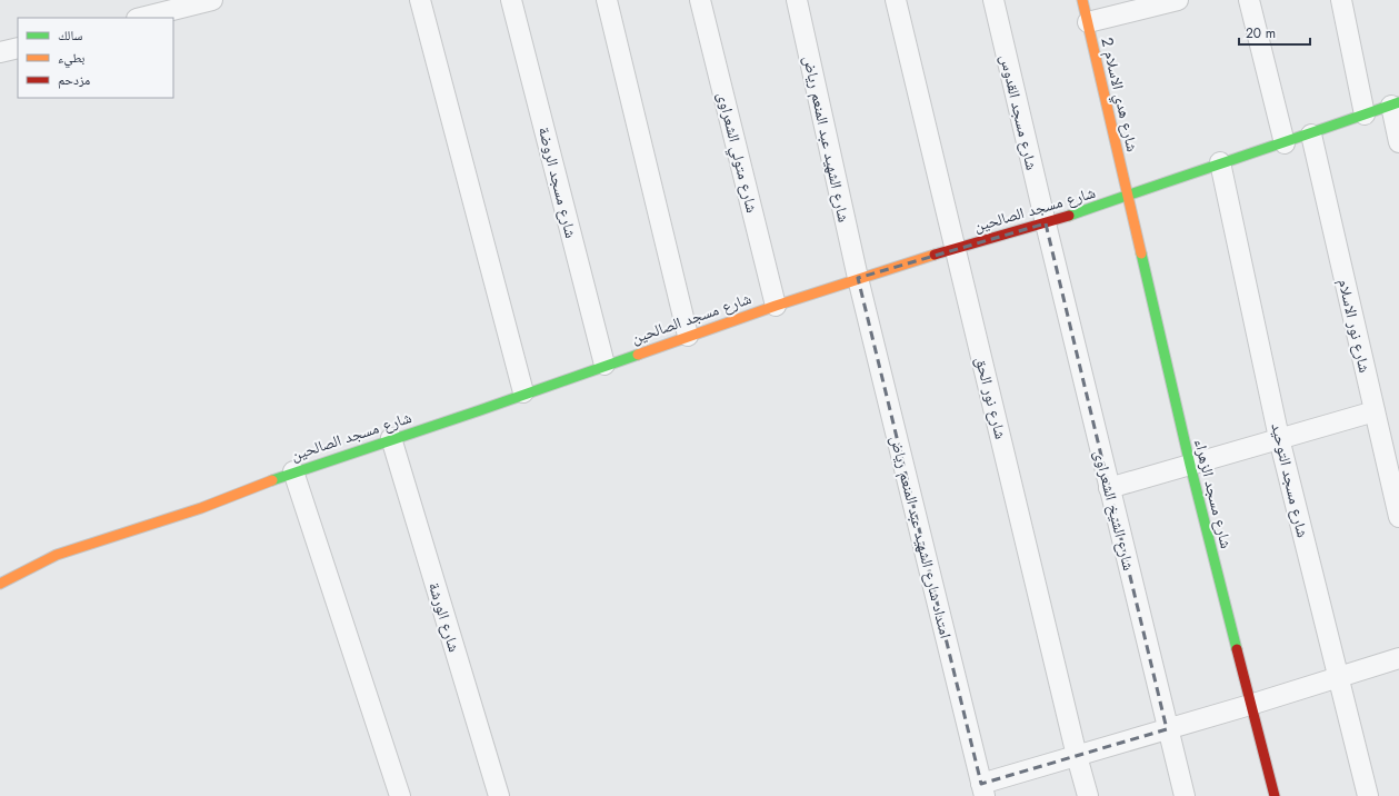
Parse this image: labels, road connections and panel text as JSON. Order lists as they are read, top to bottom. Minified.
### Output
{"streets":{"street":["شارع هدي الاسلام 2","شارع مسجد القدوس","شارع الشهيد عبد المنعم رياض","شارع متولي الشعراوى","شارع مسجد الروضة","شارع مسجد الصالحين","شارع نور الاسلام","شارع نور الحق","شارع مسجد التوحيد","شارع مسجد الزهراء","شارع الشيخ الشعراوى","امتداد شارع الشهيد عبد المنعم رياض","شارع الورشة"]},"crossings":[["شارع هدي الاسلام 2","شارع مسجد الصالحين"],["شارع هدي الاسلام 2","شارع مسجد الزهراء"],["شارع مسجد القدوس","شارع مسجد الصالحين"],["شارع مسجد القدوس","شارع الشيخ الشعراوى"],["شارع الشهيد عبد المنعم رياض","شارع مسجد الصالحين"],["شارع الشهيد عبد المنعم رياض","امتداد شارع الشهيد عبد المنعم رياض"],["شارع متولي الشعراوى","شارع مسجد الصالحين"],["شارع مسجد الروضة","شارع مسجد الصالحين"],["شارع مسجد الصالحين","شارع نور الاسلام"],["شارع مسجد الصالحين","شارع نور الحق"],["شارع مسجد الصالحين","شارع مسجد التوحيد"],["شارع مسجد الصالحين","شارع مسجد الزهراء"],["شارع مسجد الصالحين","شارع الشيخ الشعراوى"],["شارع مسجد الصالحين","امتداد شارع الشهيد عبد المنعم رياض"],["شارع مسجد الصالحين","شارع الورشة"]],"legend":["سالك","بطيء","مزدحم"],"scale_bar":"20 m"}
